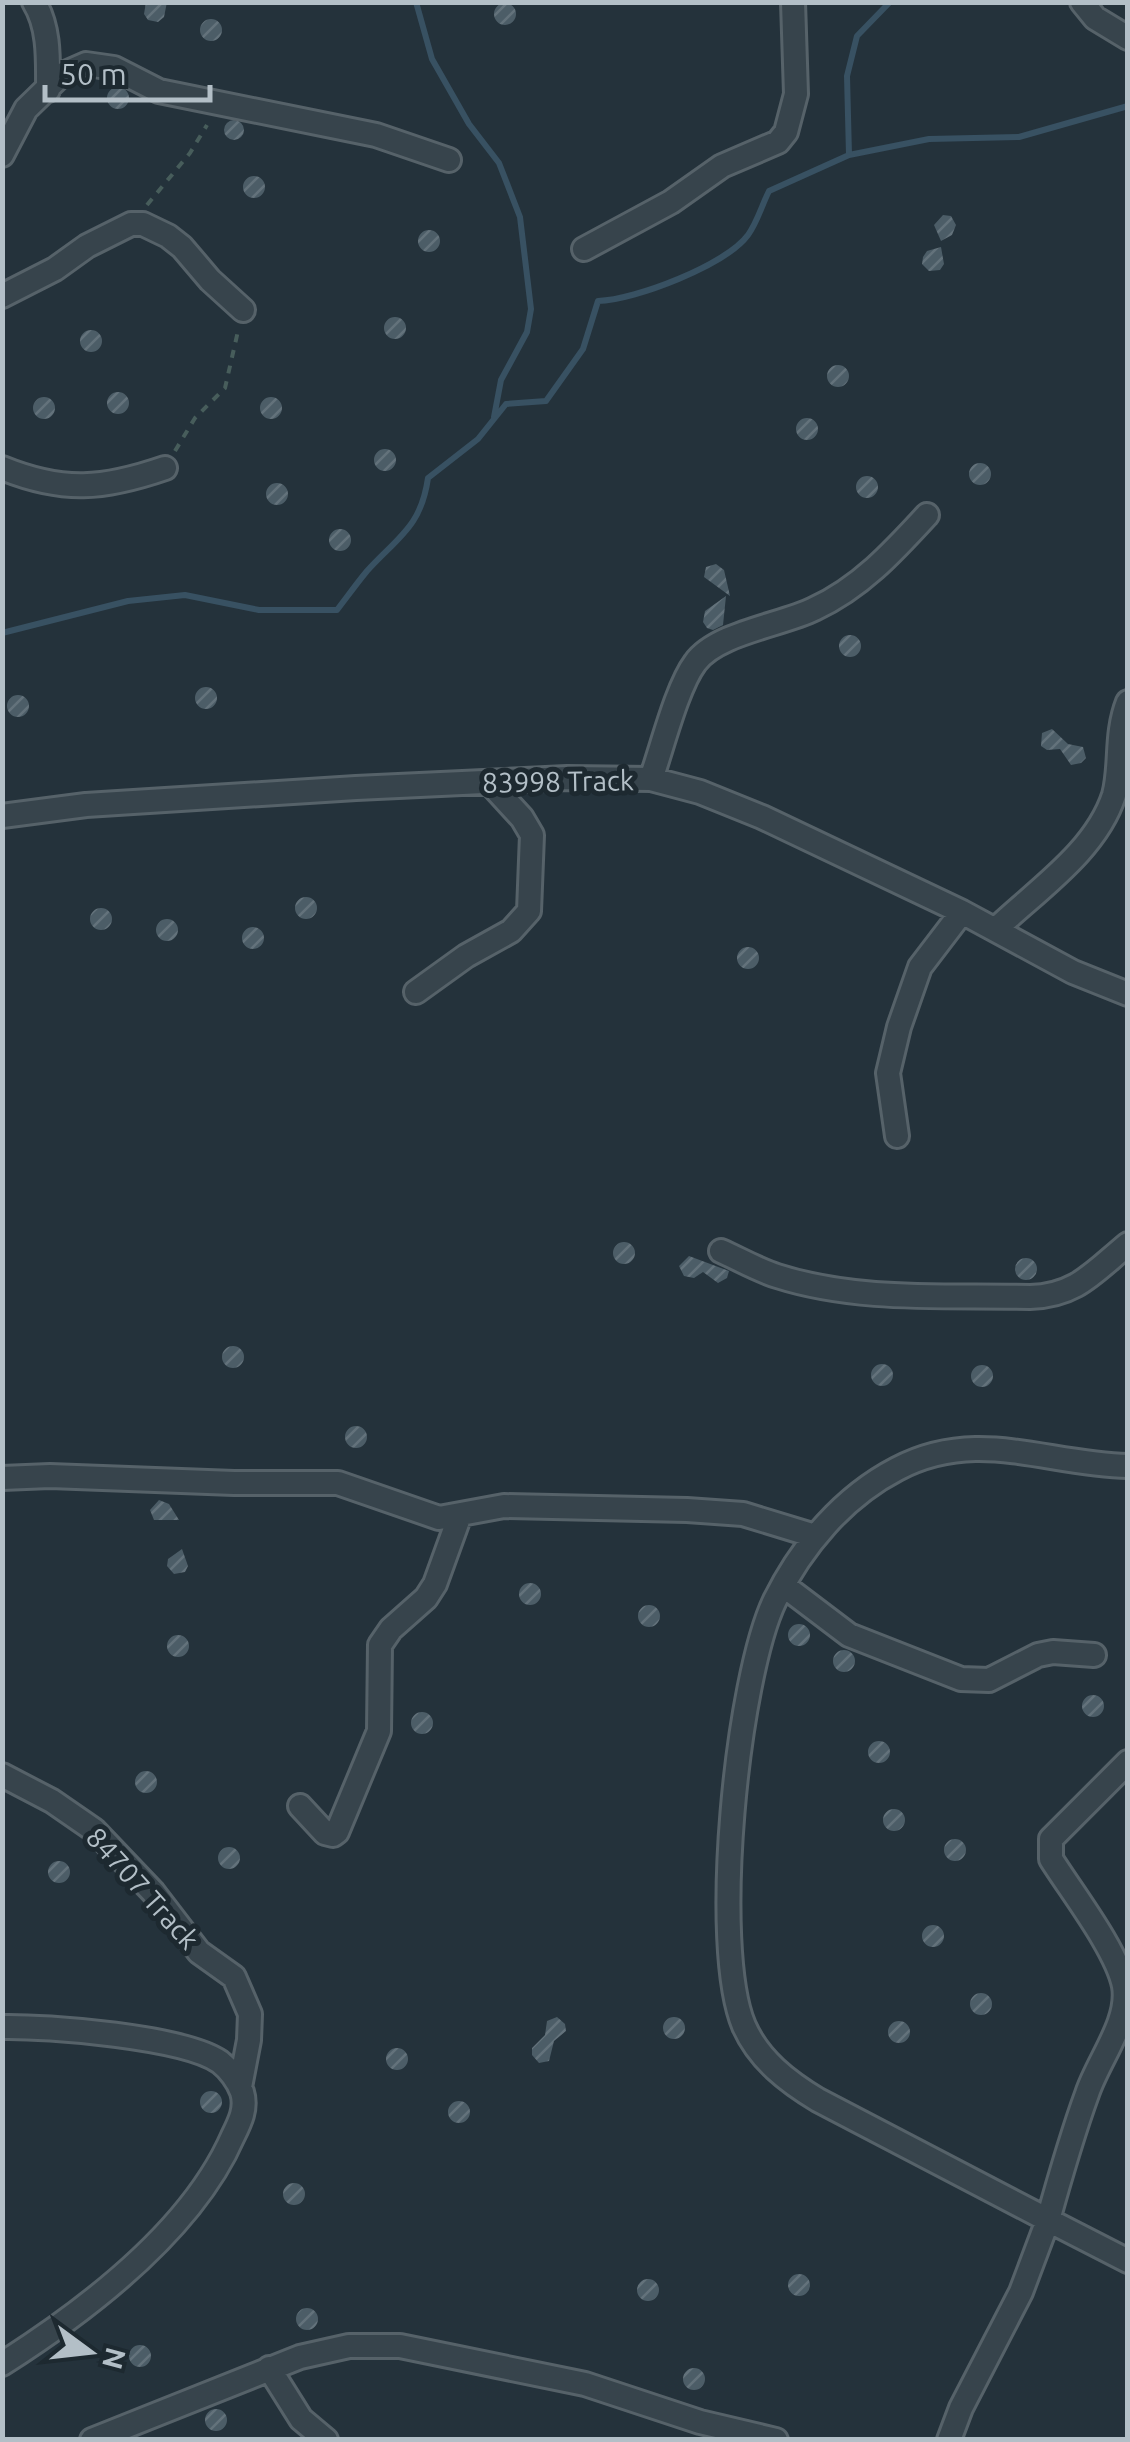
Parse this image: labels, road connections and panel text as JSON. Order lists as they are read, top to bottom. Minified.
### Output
{"streets":{"street":["83998 Track","84707 Track"]},"scale_bar":"50 m","north":"right"}
